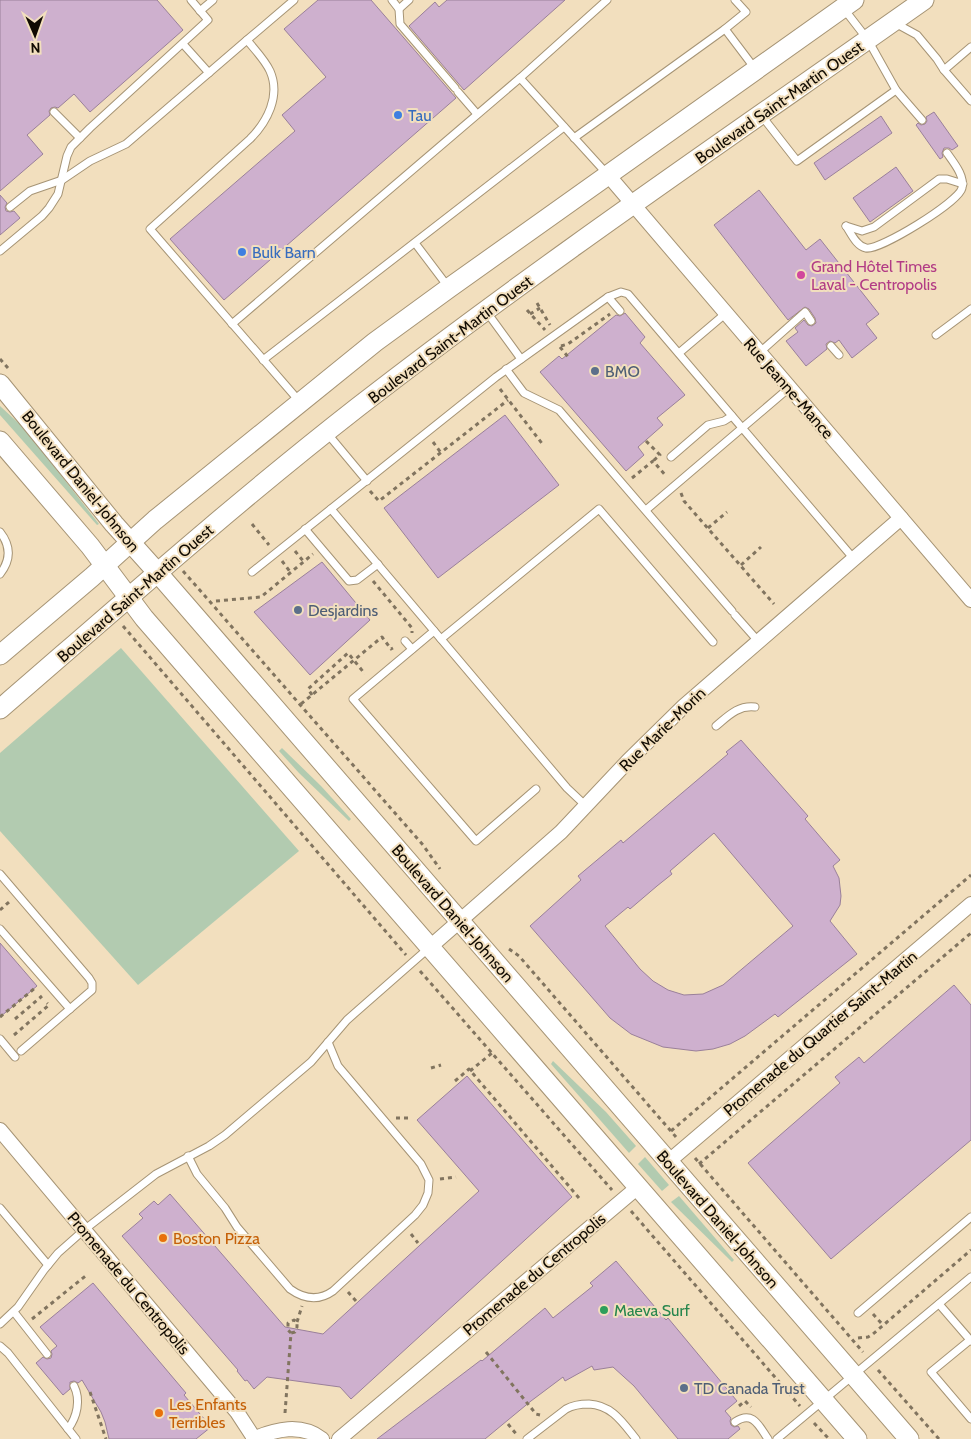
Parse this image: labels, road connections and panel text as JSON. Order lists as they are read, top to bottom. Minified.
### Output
{"streets":{"street":["Boulevard Saint-Martin Ouest","Rue Jeanne-Mance","Boulevard Daniel-Johnson","Rue Marie-Morin","Promenade du Quartier Saint-Martin","Promenade du Centropolis"]},"crossings":[["Boulevard Saint-Martin Ouest","Rue Jeanne-Mance"],["Boulevard Saint-Martin Ouest","Boulevard Daniel-Johnson"],["Rue Jeanne-Mance","Rue Marie-Morin"],["Boulevard Daniel-Johnson","Rue Marie-Morin"],["Boulevard Daniel-Johnson","Promenade du Quartier Saint-Martin"],["Boulevard Daniel-Johnson","Promenade du Centropolis"]],"places":["Tau","Bulk Barn","Grand Hôtel Times Laval - Centropolis","BMO","Desjardins","Boston Pizza","Maeva Surf","TD Canada Trust","Les Enfants Terribles"],"north":"bottom"}
